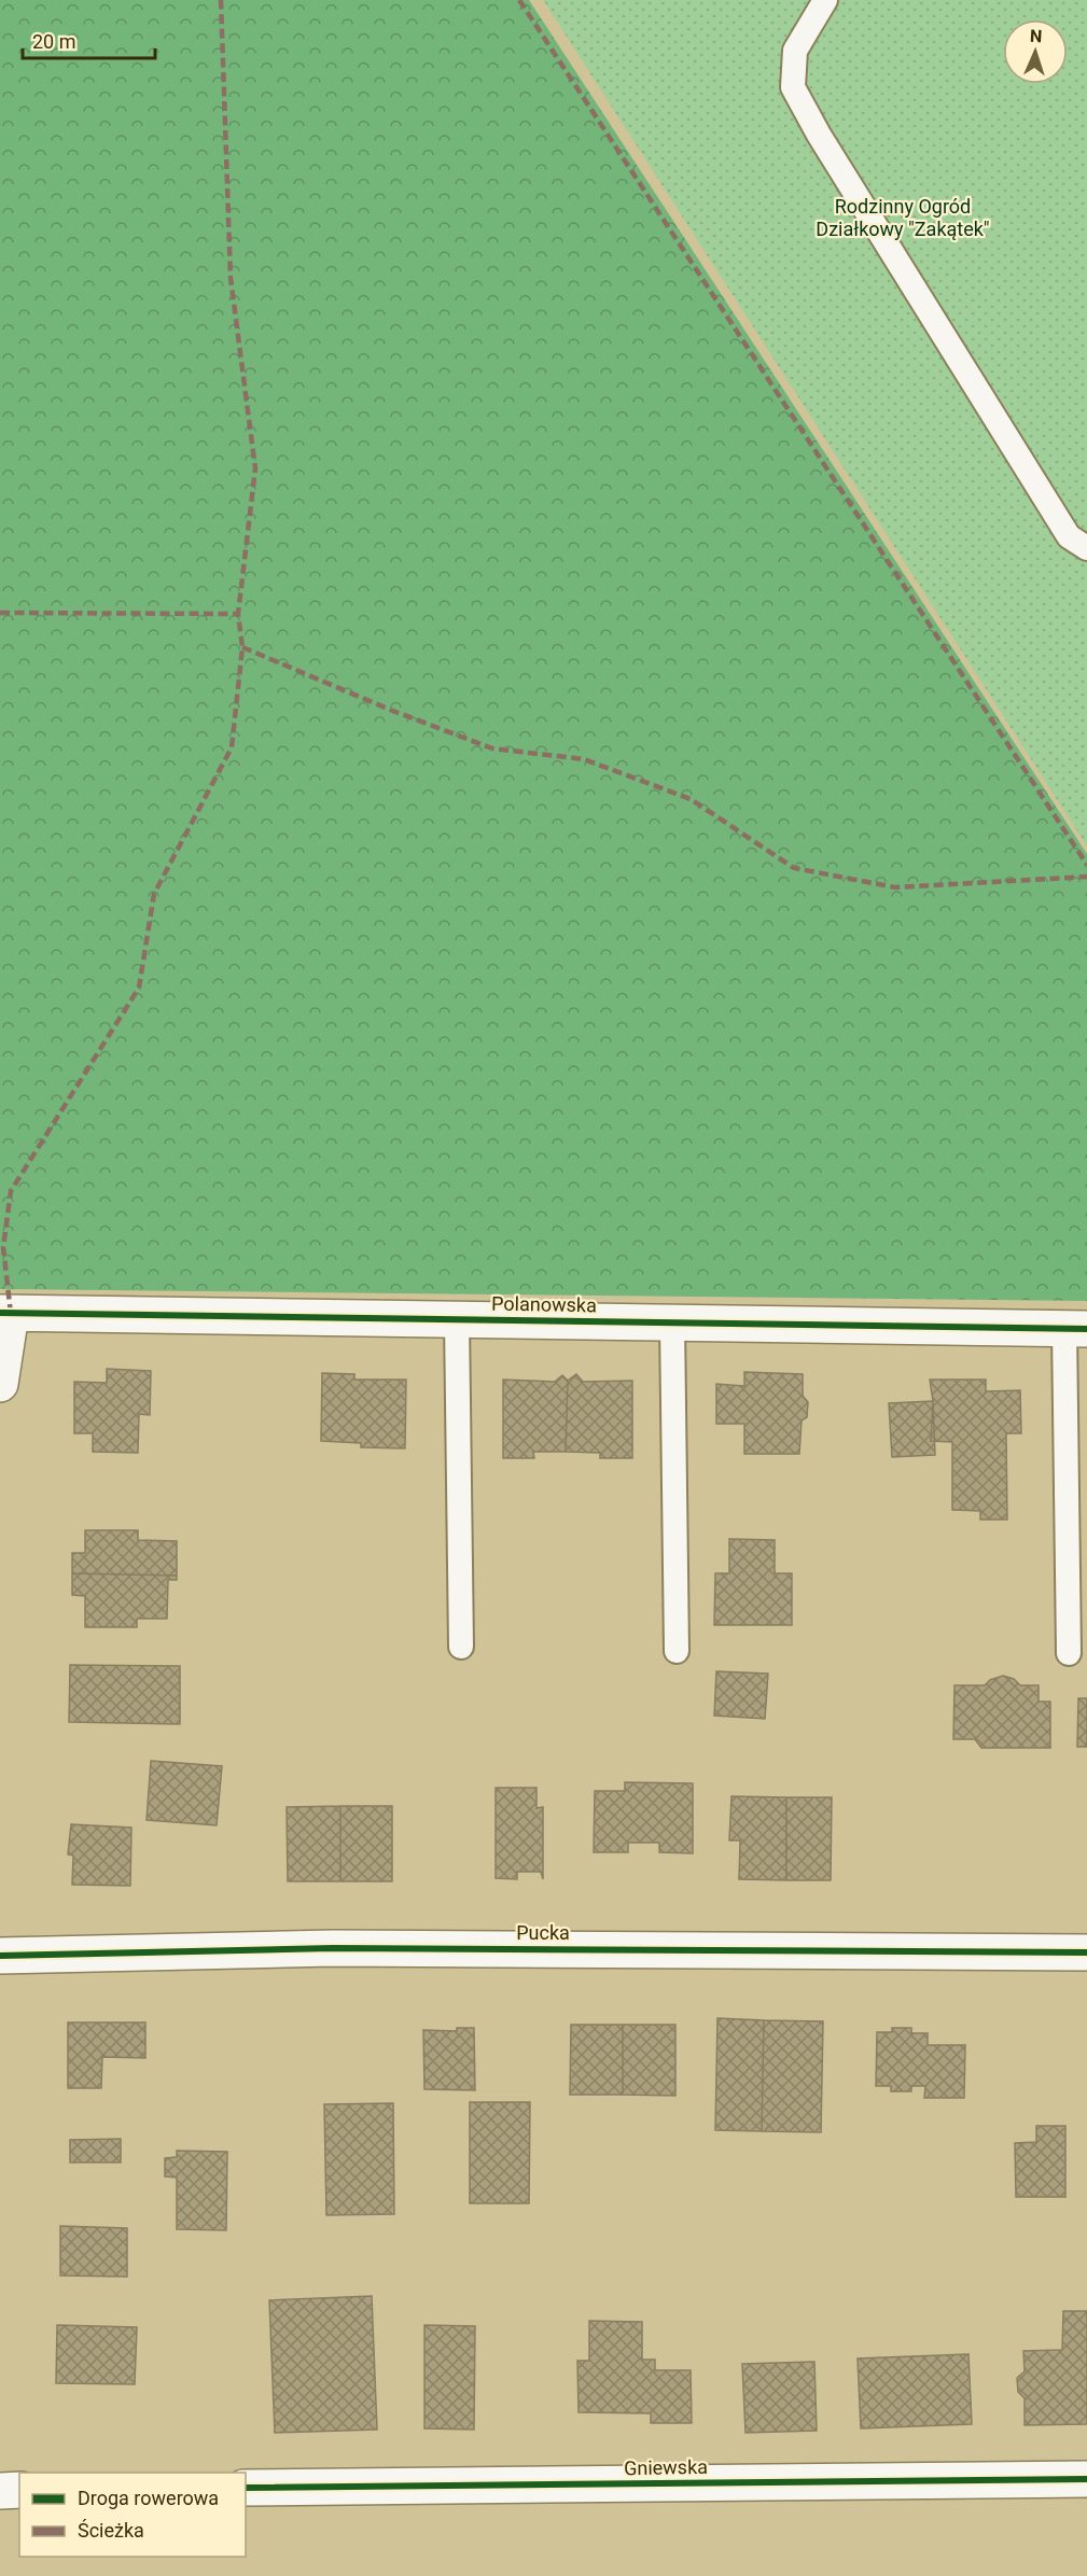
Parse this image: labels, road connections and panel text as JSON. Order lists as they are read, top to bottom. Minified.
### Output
{"streets":{"street":["Polanowska","Pucka","Gniewska"]},"parks":["Rodzinny Ogród Działkowy \"Zakątek\""],"legend":["Droga rowerowa","Ścieżka"],"scale_bar":"20 m","north":"top"}
